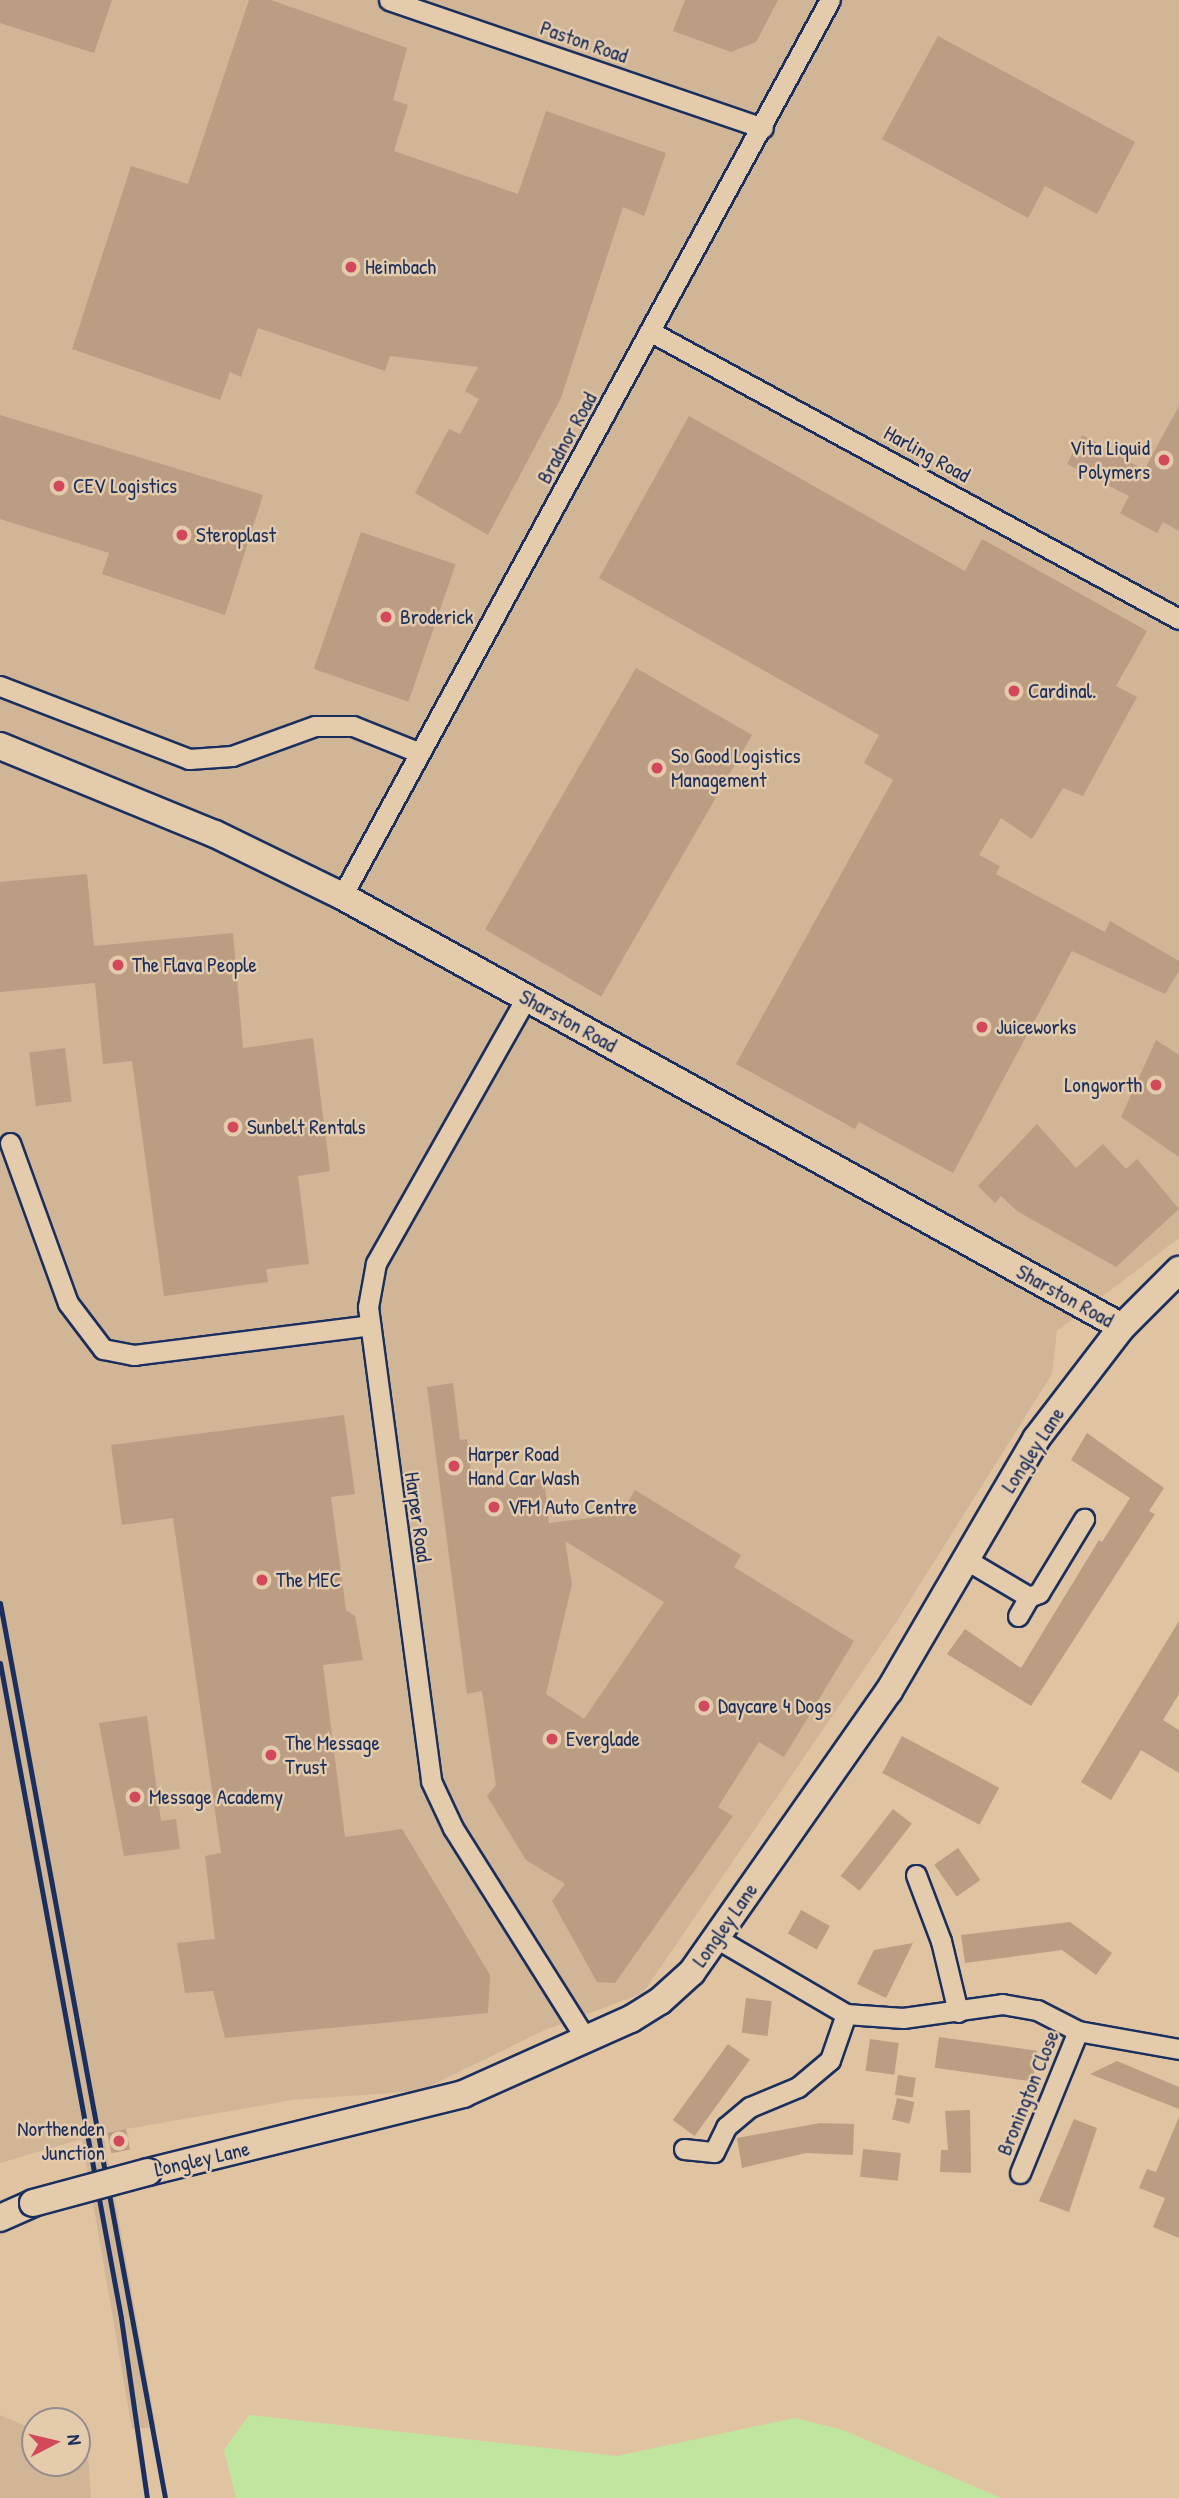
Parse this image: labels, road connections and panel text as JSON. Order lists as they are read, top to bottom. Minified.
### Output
{"streets":{"main road":["Sharston Road","Longley Lane"],"street":["Paston Road","Bradnor Road","Harling Road","Harper Road","Bronington Close"]},"crossings":[["Paston Road","Bradnor Road"],["Bradnor Road","Harling Road"],["Bradnor Road","Sharston Road"],["Sharston Road","Longley Lane"],["Sharston Road","Harper Road"],["Longley Lane","Harper Road"],["Longley Lane","Bronington Close"]],"places":["Heimbach","Vita Liquid Polymers","CEV Logistics","Steroplast","Broderick","Cardinal.","So Good Logistics Management","The Flava People","Juiceworks","Longworth","Sunbelt Rentals","Harper Road Hand Car Wash","VFM Auto Centre","The MEC","Daycare 4 Dogs","Everglade","The Message Trust","Message Academy","Northenden Junction"],"north":"right"}
